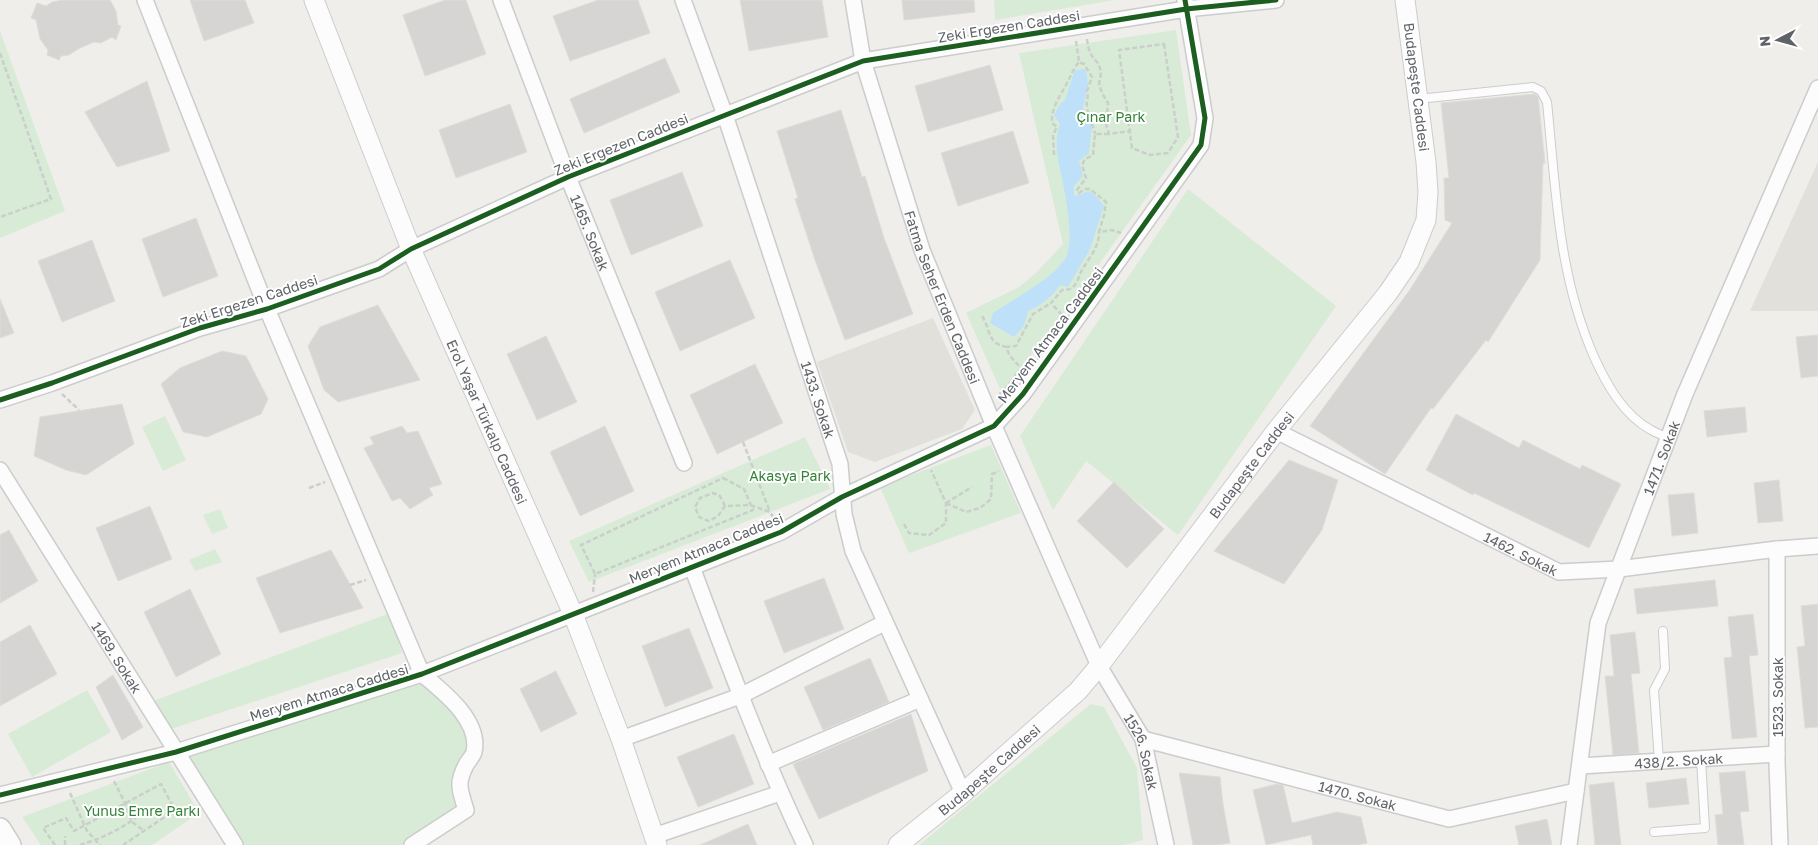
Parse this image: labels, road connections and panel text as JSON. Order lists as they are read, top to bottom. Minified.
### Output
{"streets":{"street":["Zeki Ergezen Caddesi","Budapeşte Caddesi","1465. Sokak","Fatma Seher Erden Caddesi","Meryem Atmaca Caddesi","1433. Sokak","Erol Yaşar Türkalp Caddesi","1471. Sokak","1462. Sokak","1469. Sokak","1523. Sokak","1526. Sokak","438/2. Sokak","1470. Sokak"]},"crossings":[["Zeki Ergezen Caddesi","1465. Sokak"],["Zeki Ergezen Caddesi","Fatma Seher Erden Caddesi"],["Zeki Ergezen Caddesi","Meryem Atmaca Caddesi"],["Zeki Ergezen Caddesi","1433. Sokak"],["Zeki Ergezen Caddesi","Erol Yaşar Türkalp Caddesi"],["Budapeşte Caddesi","Fatma Seher Erden Caddesi"],["Budapeşte Caddesi","1433. Sokak"],["Budapeşte Caddesi","1462. Sokak"],["Budapeşte Caddesi","1526. Sokak"],["Fatma Seher Erden Caddesi","Meryem Atmaca Caddesi"],["Fatma Seher Erden Caddesi","1526. Sokak"],["Meryem Atmaca Caddesi","1433. Sokak"],["Meryem Atmaca Caddesi","Erol Yaşar Türkalp Caddesi"],["Meryem Atmaca Caddesi","1469. Sokak"],["1471. Sokak","1462. Sokak"],["1471. Sokak","438/2. Sokak"],["1471. Sokak","1470. Sokak"],["1462. Sokak","1523. Sokak"],["1523. Sokak","438/2. Sokak"],["1526. Sokak","1470. Sokak"]],"parks":["Çınar Park","Akasya Park","Yunus Emre Parkı"],"north":"left"}
